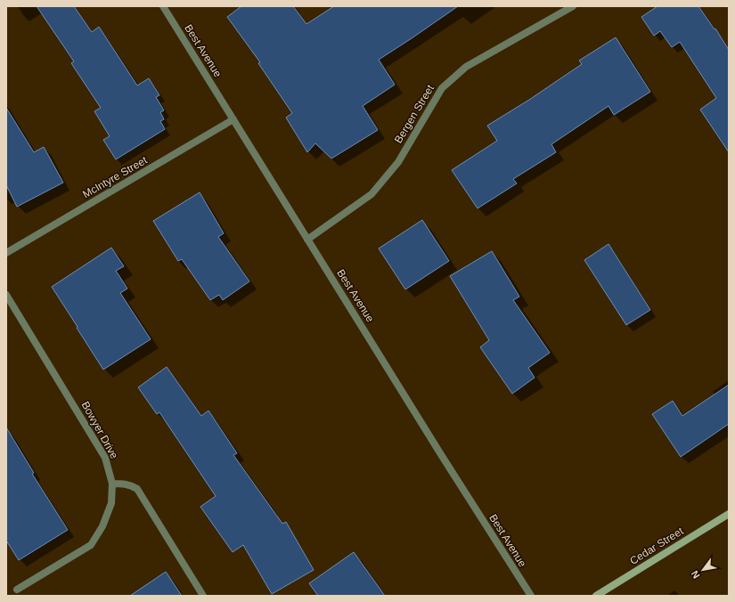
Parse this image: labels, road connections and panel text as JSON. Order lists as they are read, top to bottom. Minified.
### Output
{"streets":{"main road":["Cedar Street"],"street":["Best Avenue","Bergen Street","McIntyre Street","Bowyer Drive"]},"crossings":[["Best Avenue","Bergen Street"],["Best Avenue","McIntyre Street"]],"north":"bottom left"}
